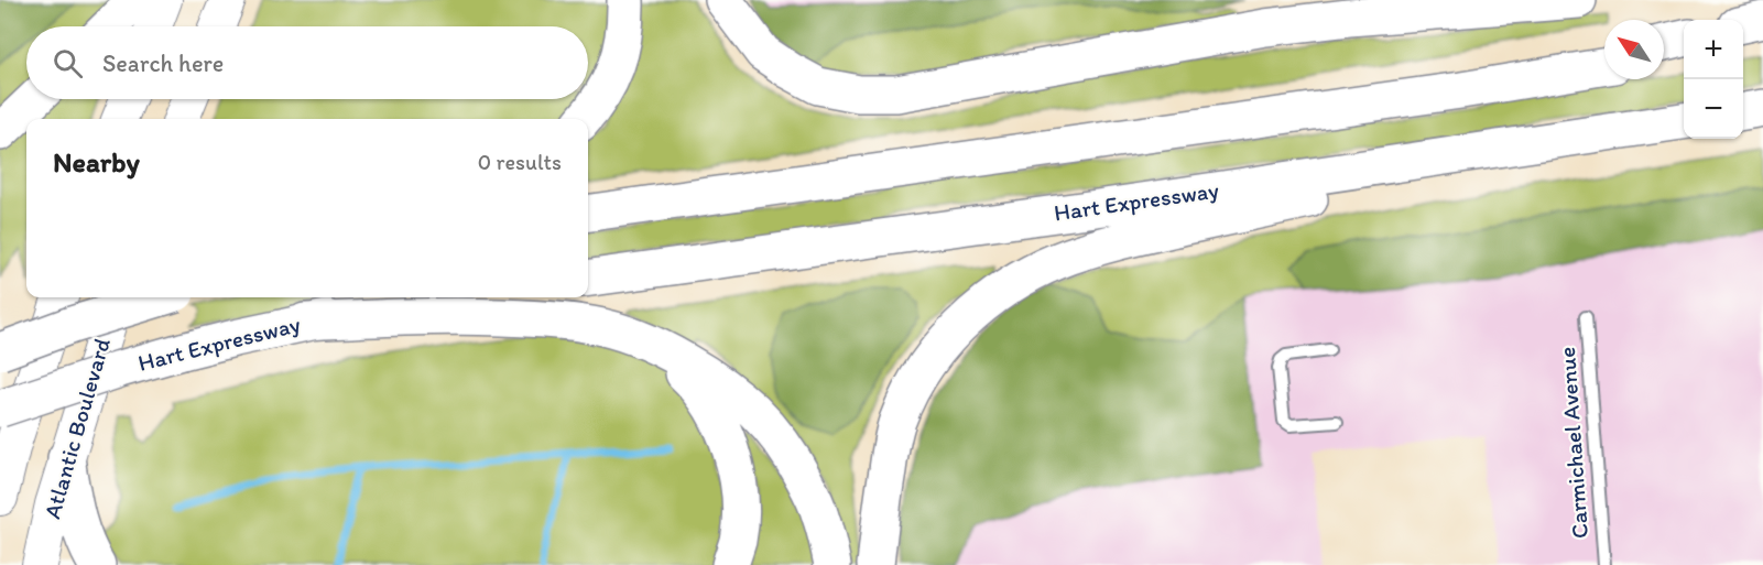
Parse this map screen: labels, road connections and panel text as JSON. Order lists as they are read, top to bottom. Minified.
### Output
{"streets":{"highway":["Hart Expressway"],"main road":["Atlantic Boulevard"],"lane":["Carmichael Avenue"]},"north":"top left","page":{"map_buttons":["+","−"],"search":"Search here","heading":["Nearby","0 results"]}}
